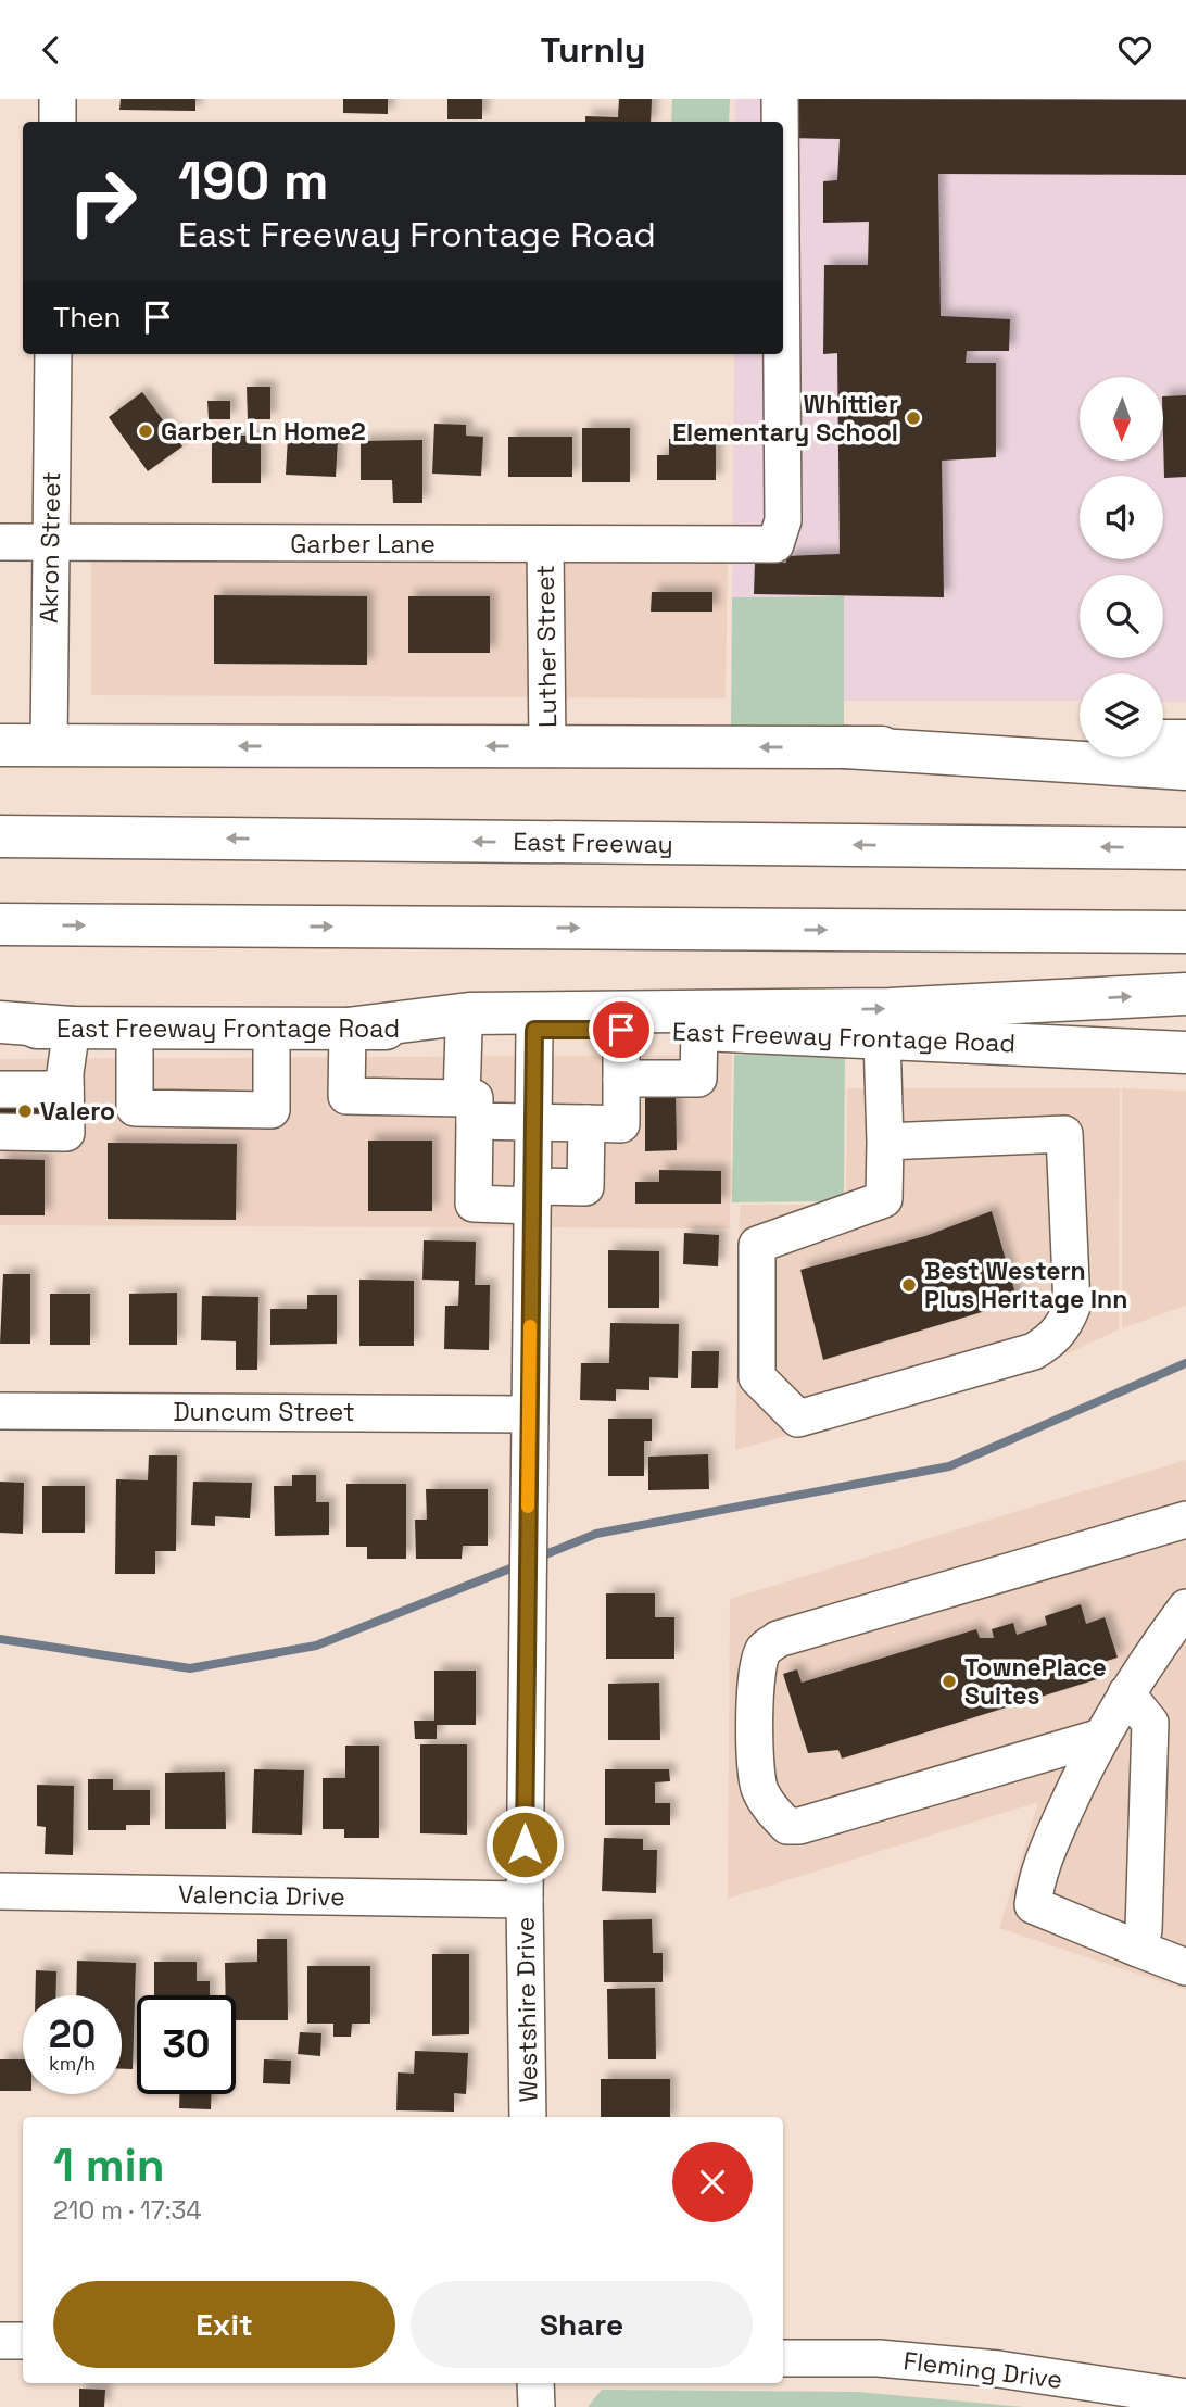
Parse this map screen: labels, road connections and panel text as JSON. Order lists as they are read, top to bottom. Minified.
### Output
{"streets":{"main road":["East Freeway","East Freeway Frontage Road"],"street":["Garber Lane","Akron Street","Luther Street","Duncum Street","Valencia Drive","Westshire Drive","Fleming Drive"]},"crossings":[["Garber Lane","Akron Street"],["Garber Lane","Luther Street"],["East Freeway Frontage Road","Westshire Drive"],["Duncum Street","Westshire Drive"],["Valencia Drive","Westshire Drive"]],"places":["Whittier Elementary School","Garber Ln Home2","Valero","Best Western Plus Heritage Inn","TownePlace Suites"],"north":"bottom","page":{"header":"Turnly","turn":["190 m","East Freeway Frontage Road"],"then":"Then","speed":"20 km/h","limit":"30","heading":["1 min","210 m · 17:34"],"buttons":["Exit","Share"]}}
